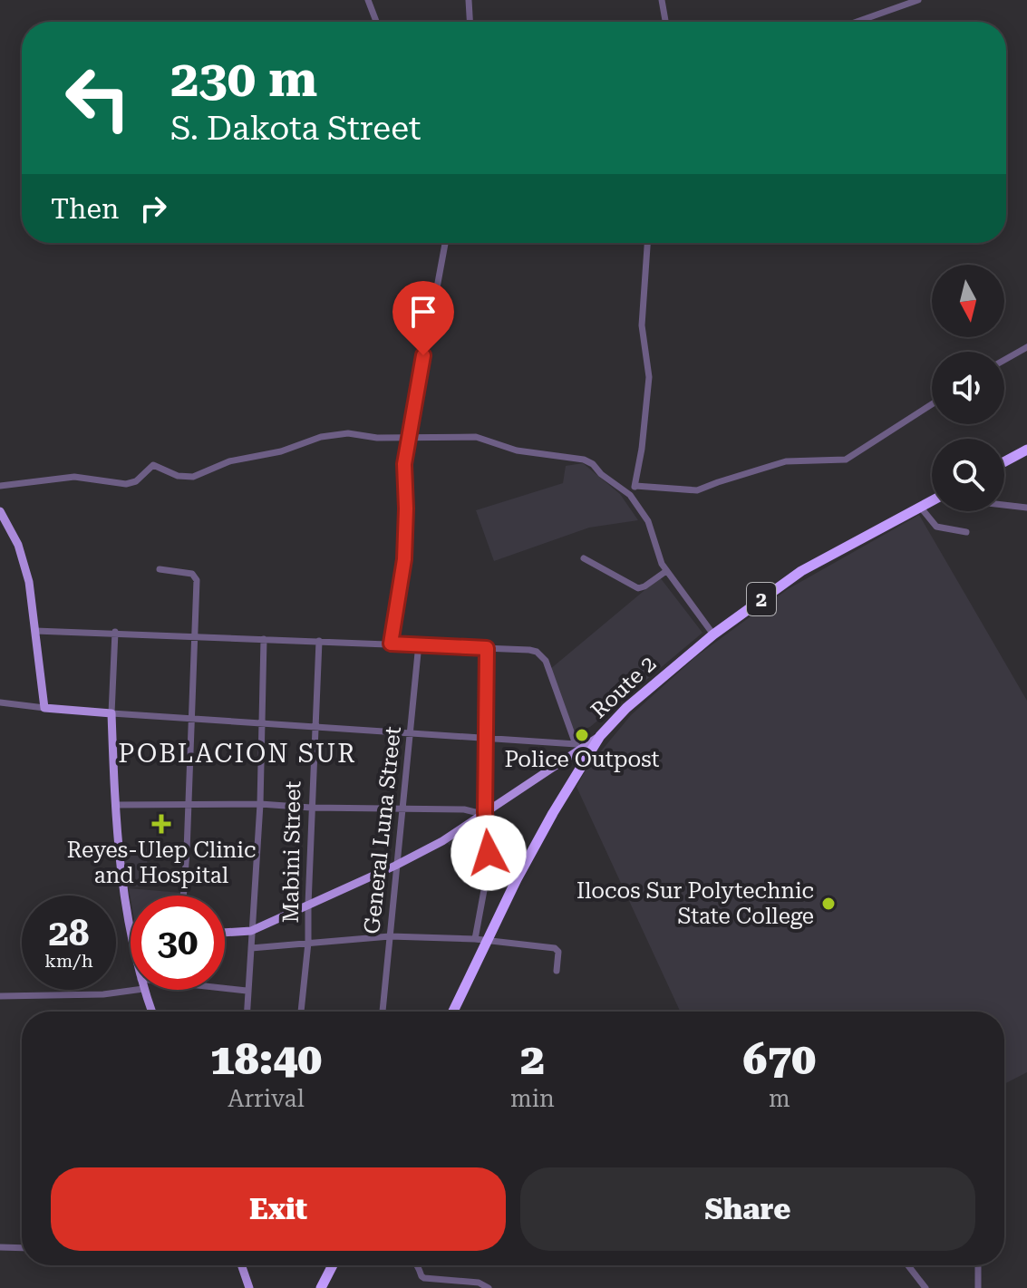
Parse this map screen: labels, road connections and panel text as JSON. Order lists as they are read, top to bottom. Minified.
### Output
{"streets":{"highway":["2","Route 2"],"street":["General Luna Street","Mabini Street"]},"districts":["POBLACION SUR"],"places":{"other":["Police Outpost","Ilocos Sur Polytechnic State College"],"health":["Reyes-Ulep Clinic and Hospital"]},"north":"bottom","page":{"turn":["230 m","S. Dakota Street"],"then":"Then","speed":"28 km/h","limit":"30","eta":["18:40","Arrival","2","min","670","m"],"buttons":["Exit","Share"]}}
